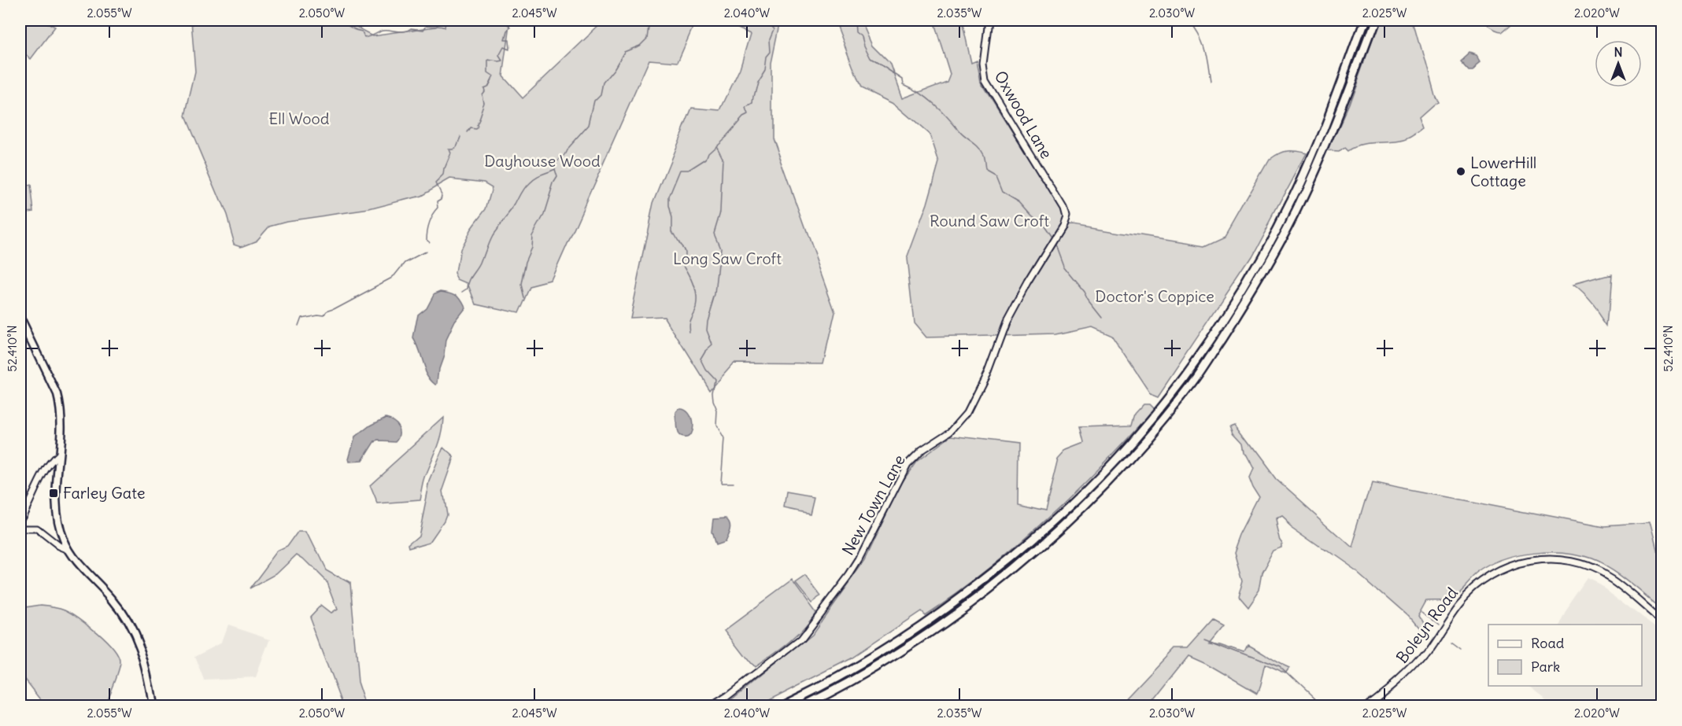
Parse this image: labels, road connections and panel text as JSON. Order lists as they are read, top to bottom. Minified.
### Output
{"streets":{"street":["Oxwood Lane","New Town Lane","Boleyn Road"]},"crossings":[["Oxwood Lane","New Town Lane"]],"parks":["Ell Wood","Dayhouse Wood","Round Saw Croft","Long Saw Croft","Doctor's Coppice"],"places":{"other":["LowerHill Cottage"],"transit":["Farley Gate"]},"legend":["Road","Park"],"north":"top","coordinates":["2.055°W","2.050°W","2.045°W","2.040°W","2.035°W","2.030°W","2.025°W","2.020°W","52.410°N"]}
